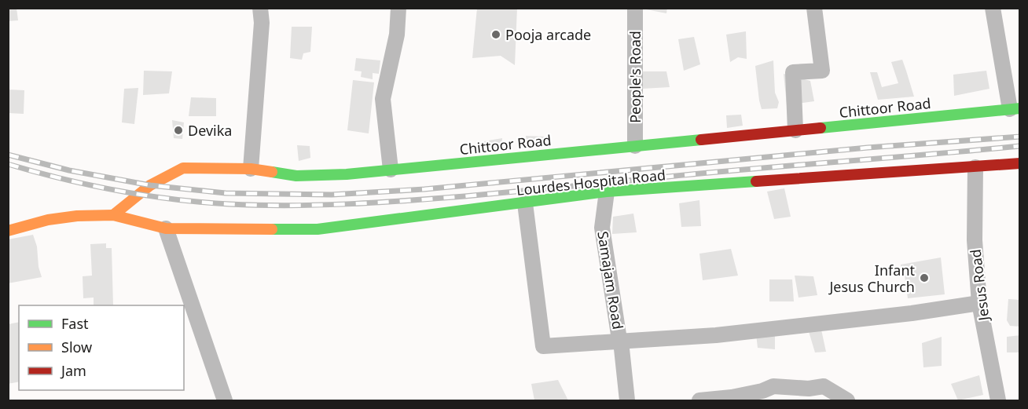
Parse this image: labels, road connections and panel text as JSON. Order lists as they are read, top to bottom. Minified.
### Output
{"streets":{"main road":["Chittoor Road","Lourdes Hospital Road"],"street":["People's Road","Samajam Road","Jesus Road"]},"crossings":[["People's Road","Chittoor Road"],["Chittoor Road","Lourdes Hospital Road"],["Lourdes Hospital Road","Samajam Road"],["Lourdes Hospital Road","Jesus Road"]],"places":["Pooja arcade","Devika","Infant Jesus Church"],"legend":["Fast","Slow","Jam"]}
